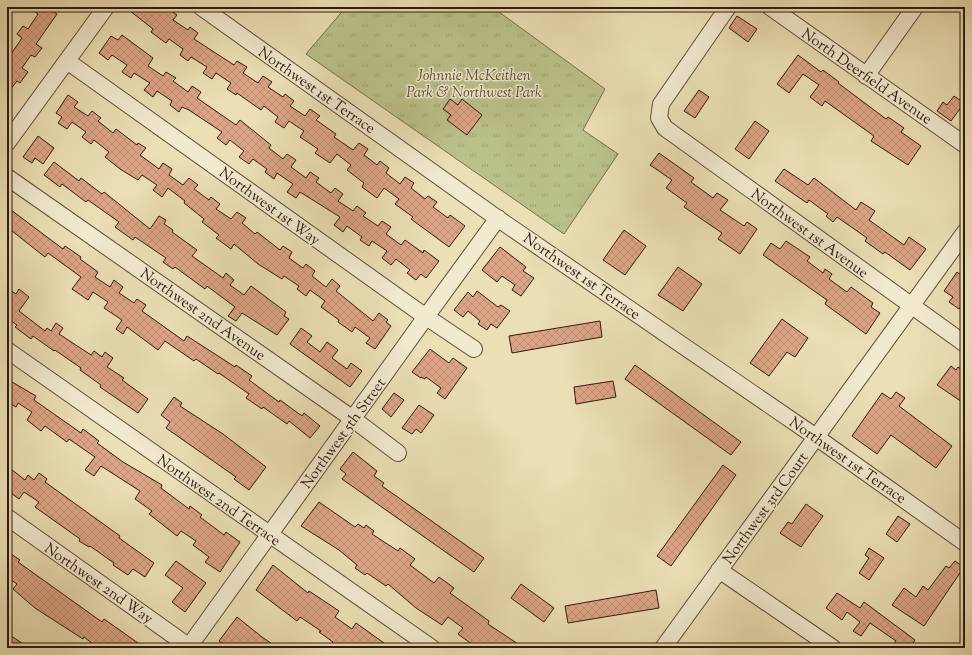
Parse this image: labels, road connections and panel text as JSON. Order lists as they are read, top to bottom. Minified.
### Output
{"streets":{"street":["North Deerfield Avenue","Northwest 1st Terrace","Northwest 1st Way","Northwest 1st Avenue","Northwest 2nd Avenue","Northwest 5th Street","Northwest 2nd Terrace","Northwest 3rd Court","Northwest 2nd Way"]},"crossings":[["Northwest 1st Terrace","Northwest 5th Street"],["Northwest 1st Terrace","Northwest 3rd Court"],["Northwest 1st Way","Northwest 5th Street"],["Northwest 1st Avenue","Northwest 3rd Court"],["Northwest 2nd Avenue","Northwest 5th Street"],["Northwest 5th Street","Northwest 2nd Terrace"],["Northwest 5th Street","Northwest 2nd Way"]],"parks":["Johnnie McKeithen Park & Northwest Park"]}
